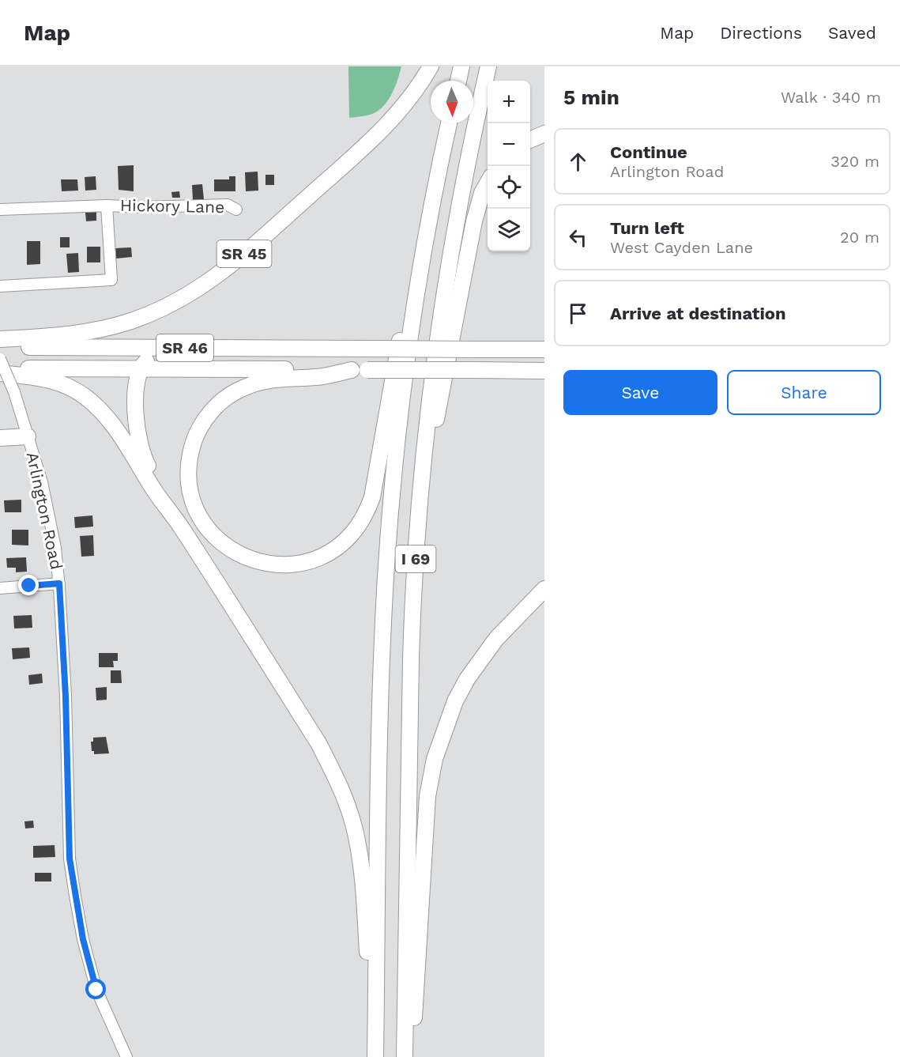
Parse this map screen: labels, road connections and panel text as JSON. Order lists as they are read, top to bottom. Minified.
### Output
{"streets":{"highway":["SR 45","SR 46","I 69"],"street":["Hickory Lane","Arlington Road"]},"north":"bottom","page":{"header":"Map","nav":["Map","Directions","Saved"],"heading":["5 min","Walk · 340 m"],"map_buttons":["+","−"],"list":[["Continue","Arlington Road","320 m"],["Turn left","West Cayden Lane","20 m"],"Arrive at destination"],"buttons":["Save","Share"]}}
